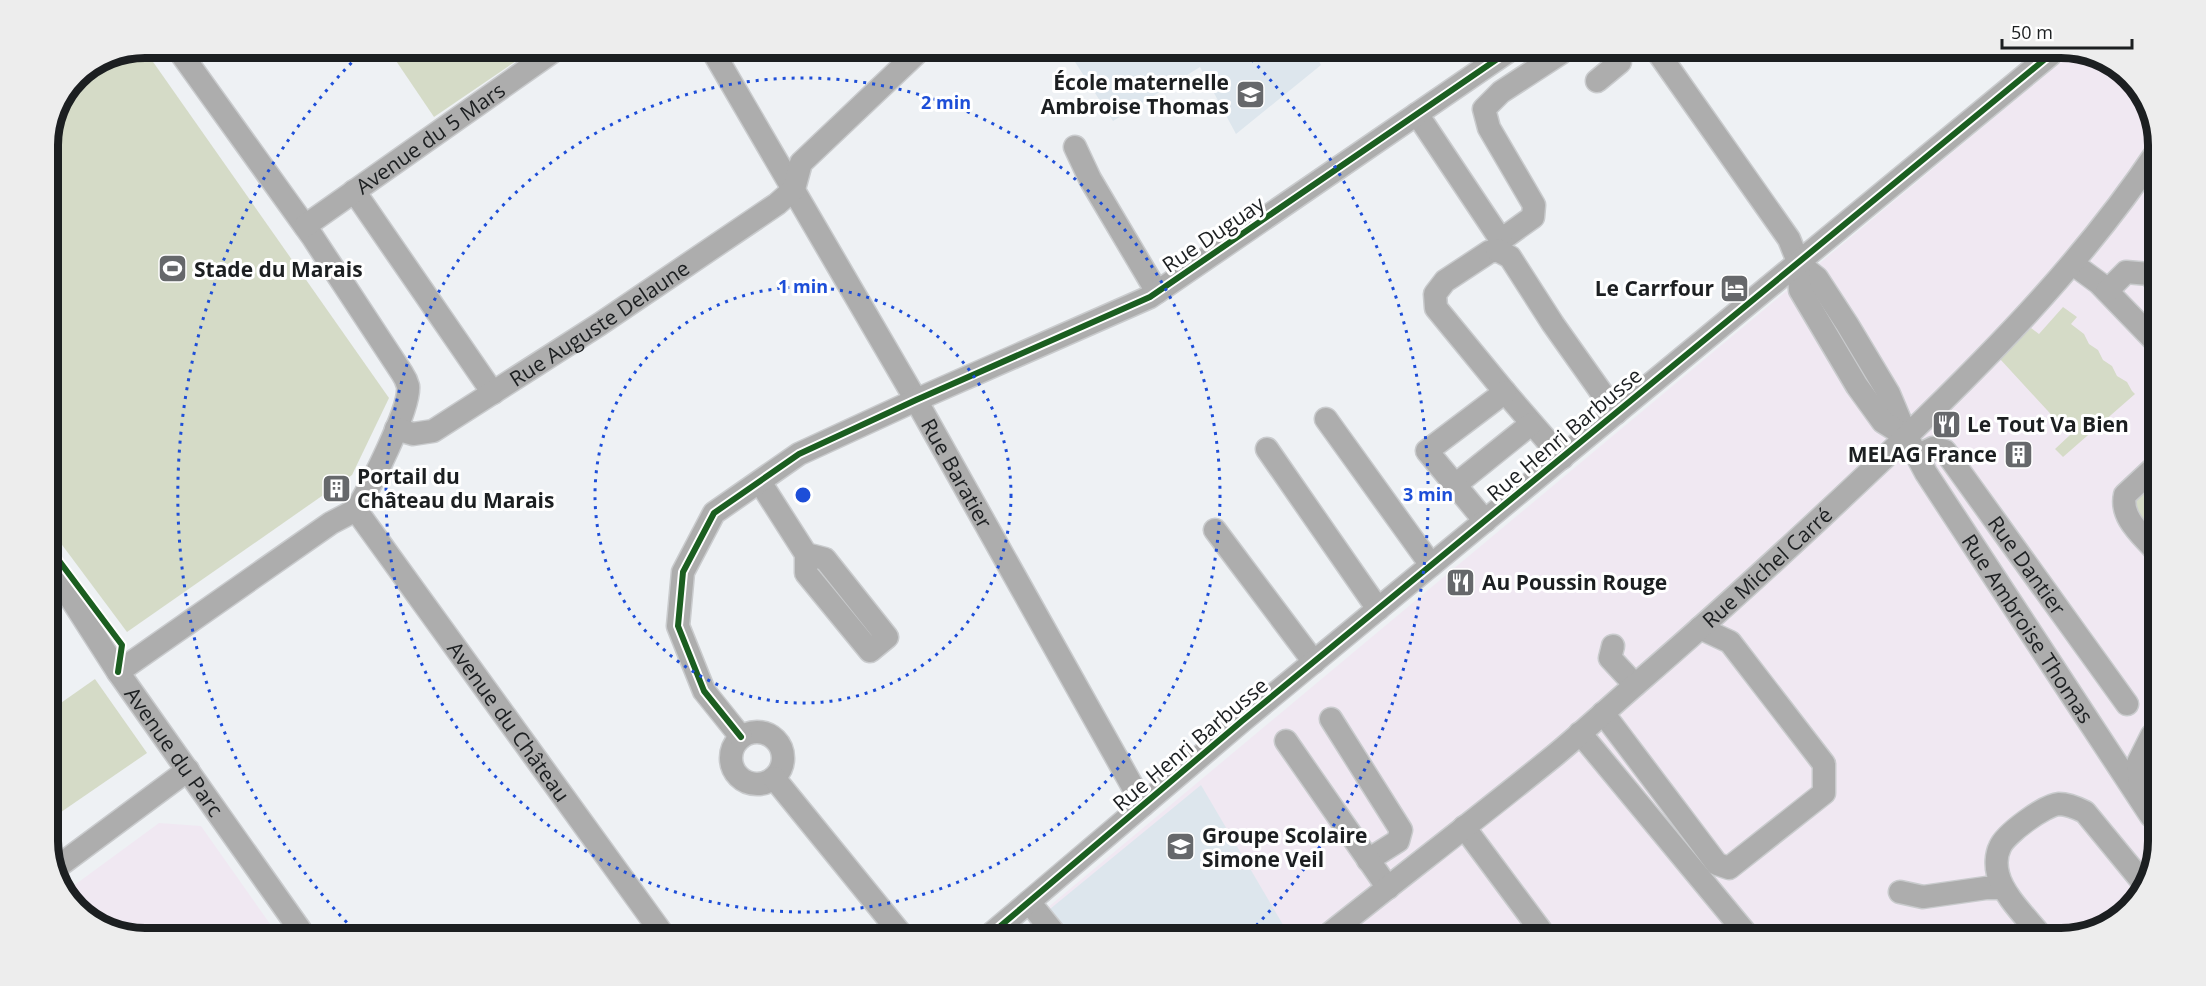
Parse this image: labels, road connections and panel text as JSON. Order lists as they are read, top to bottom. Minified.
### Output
{"streets":{"street":["Avenue du 5 Mars","Rue Duguay","Rue Auguste Delaune","Rue Henri Barbusse","Rue Baratier","Rue Dantier","Rue Michel Carré","Rue Ambroise Thomas","Avenue du Château","Avenue du Parc"]},"crossings":[["Rue Duguay","Rue Baratier"],["Rue Auguste Delaune","Rue Baratier"],["Rue Henri Barbusse","Rue Baratier"],["Rue Henri Barbusse","Rue Ambroise Thomas"],["Rue Dantier","Rue Michel Carré"],["Rue Dantier","Rue Ambroise Thomas"],["Rue Michel Carré","Rue Ambroise Thomas"]],"places":{"school or university":["École maternelle Ambroise Thomas","Groupe Scolaire Simone Veil"],"sports":["Stade du Marais"],"hotel":["Le Carrfour"],"restaurant":["Le Tout Va Bien","Au Poussin Rouge"],"building":["MELAG France","Portail du Château du Marais"]},"scale_bar":"50 m","rings":["2 min","1 min","3 min"]}
